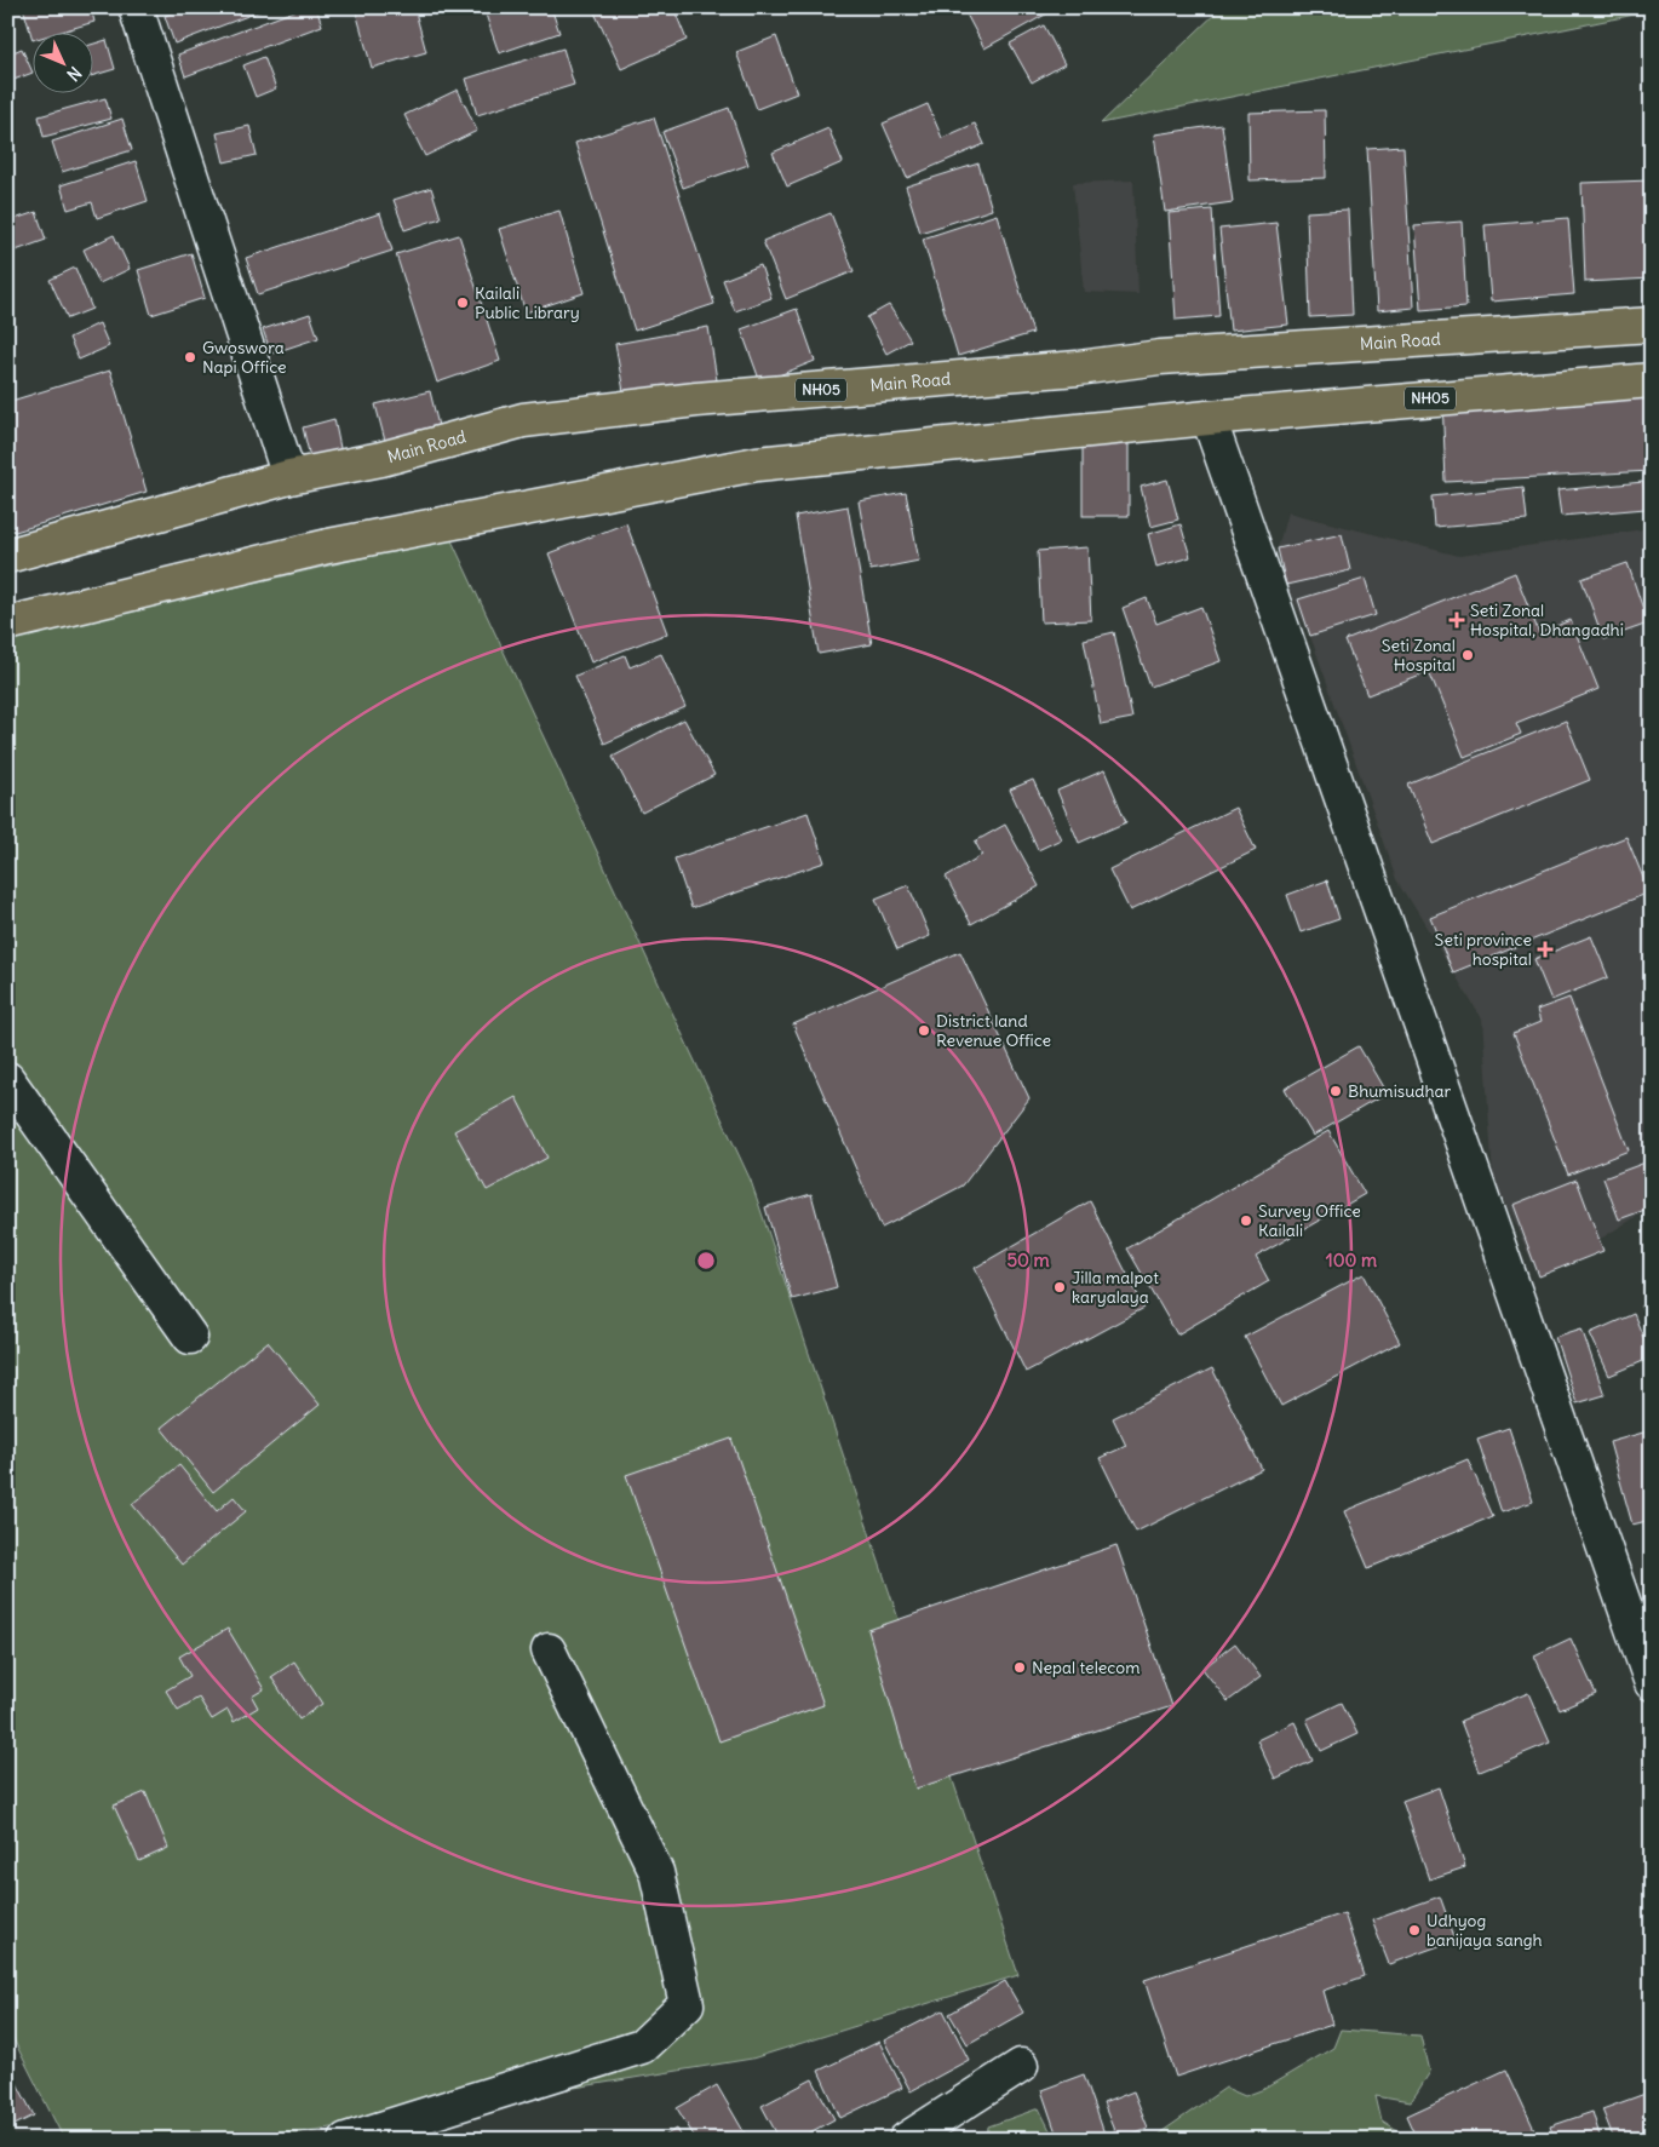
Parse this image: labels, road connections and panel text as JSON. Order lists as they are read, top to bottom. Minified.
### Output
{"streets":{"main road":["Main Road","NH05"]},"places":{"other":["Kailali Public Library","Gwoswora Napi Office","Seti Zonal Hospital","District land Revenue Office","Bhumisudhar","Survey Office Kailali","Jilla malpot karyalaya","Nepal telecom","Udhyog banijaya sangh"],"health":["Seti Zonal Hospital, Dhangadhi","Seti province hospital"]},"north":"bottom right","rings":["50 m","100 m"]}
